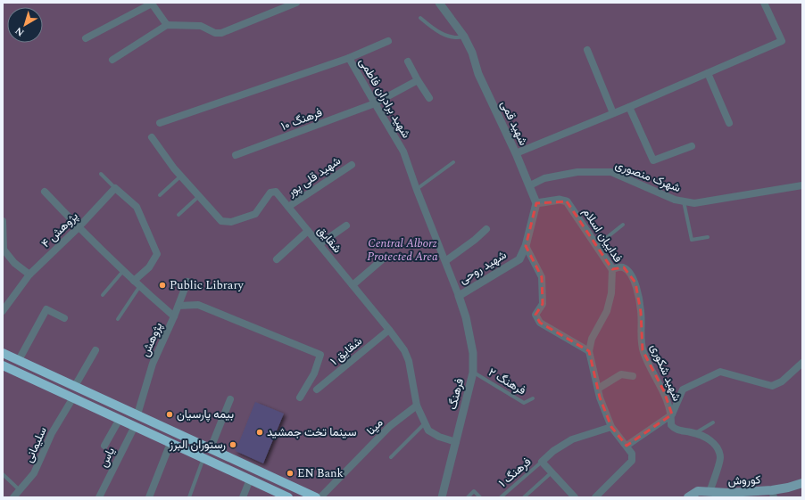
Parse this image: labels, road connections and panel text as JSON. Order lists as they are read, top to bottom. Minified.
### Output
{"streets":{"main road":["کوروش"],"street":["شهید برادران فاطمی","فرهنگ ۱۰","شهید قمی","شهید قلی پور","شهرک منصوری","پژوهش ۴","فداییان اسلام","شقایق","شهید روحی","پژوهش","شقایق ۱","شهید شکوری","فرهنگ","مینا","سلیمانی","یاس"],"lane":["فرهنگ ۲","فرهنگ ۱"]},"crossings":[["شهید برادران فاطمی","فرهنگ ۱۰"],["شهید برادران فاطمی","شهید روحی"],["شهید برادران فاطمی","فرهنگ"],["شهید قمی","شهرک منصوری"],["شهید قمی","فداییان اسلام"],["شهید قلی پور","شقایق"],["پژوهش ۴","پژوهش"],["فداییان اسلام","شهید شکوری"],["شقایق","شقایق ۱"],["شقایق","فرهنگ"],["شقایق","مینا"],["شهید روحی","فرهنگ"],["شهید شکوری","کوروش"],["فرهنگ ۲","فرهنگ"]],"parks":["Central Alborz Protected Area"],"places":["Public Library","بیمه پارسیان","سینما تخت جمشید","رستوران البرز","EN Bank"],"north":"bottom left"}
